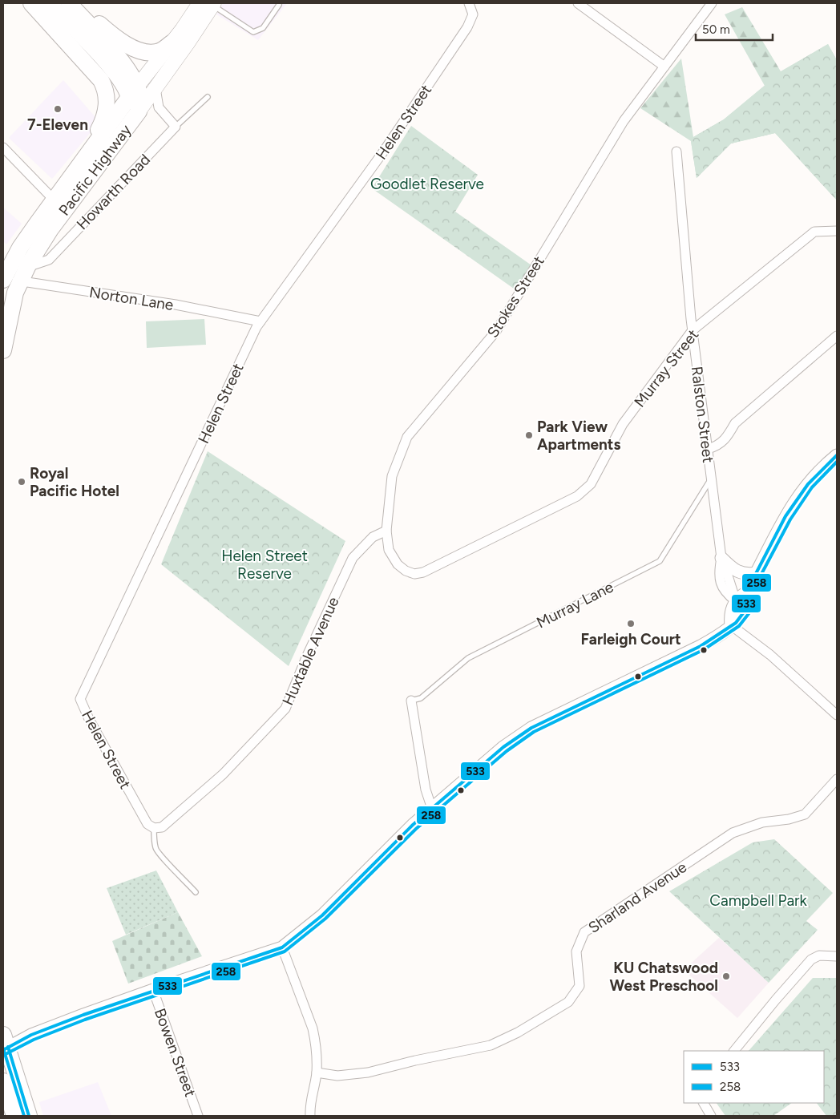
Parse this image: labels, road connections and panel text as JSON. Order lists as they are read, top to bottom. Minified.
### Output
{"streets":{"highway":["Pacific Highway"],"street":["Helen Street","Howarth Road","Stokes Street","Norton Lane","Murray Street","Ralston Street","Huxtable Avenue","Sharland Avenue","Bowen Street"],"lane":["Murray Lane"]},"crossings":[["Helen Street","Norton Lane"],["Helen Street","Huxtable Avenue"],["Pacific Highway","Howarth Road"],["Pacific Highway","Norton Lane"],["Stokes Street","Murray Street"],["Stokes Street","Huxtable Avenue"],["Murray Street","Ralston Street"],["Murray Street","Huxtable Avenue"],["Ralston Street","Murray Lane"]],"parks":["Goodlet Reserve","Helen Street Reserve","Campbell Park"],"places":["7-Eleven","Park View Apartments","Royal Pacific Hotel","Farleigh Court","KU Chatswood West Preschool"],"lines":["transit line 533","transit line 258"],"legend":["533","258"],"scale_bar":"50 m"}
